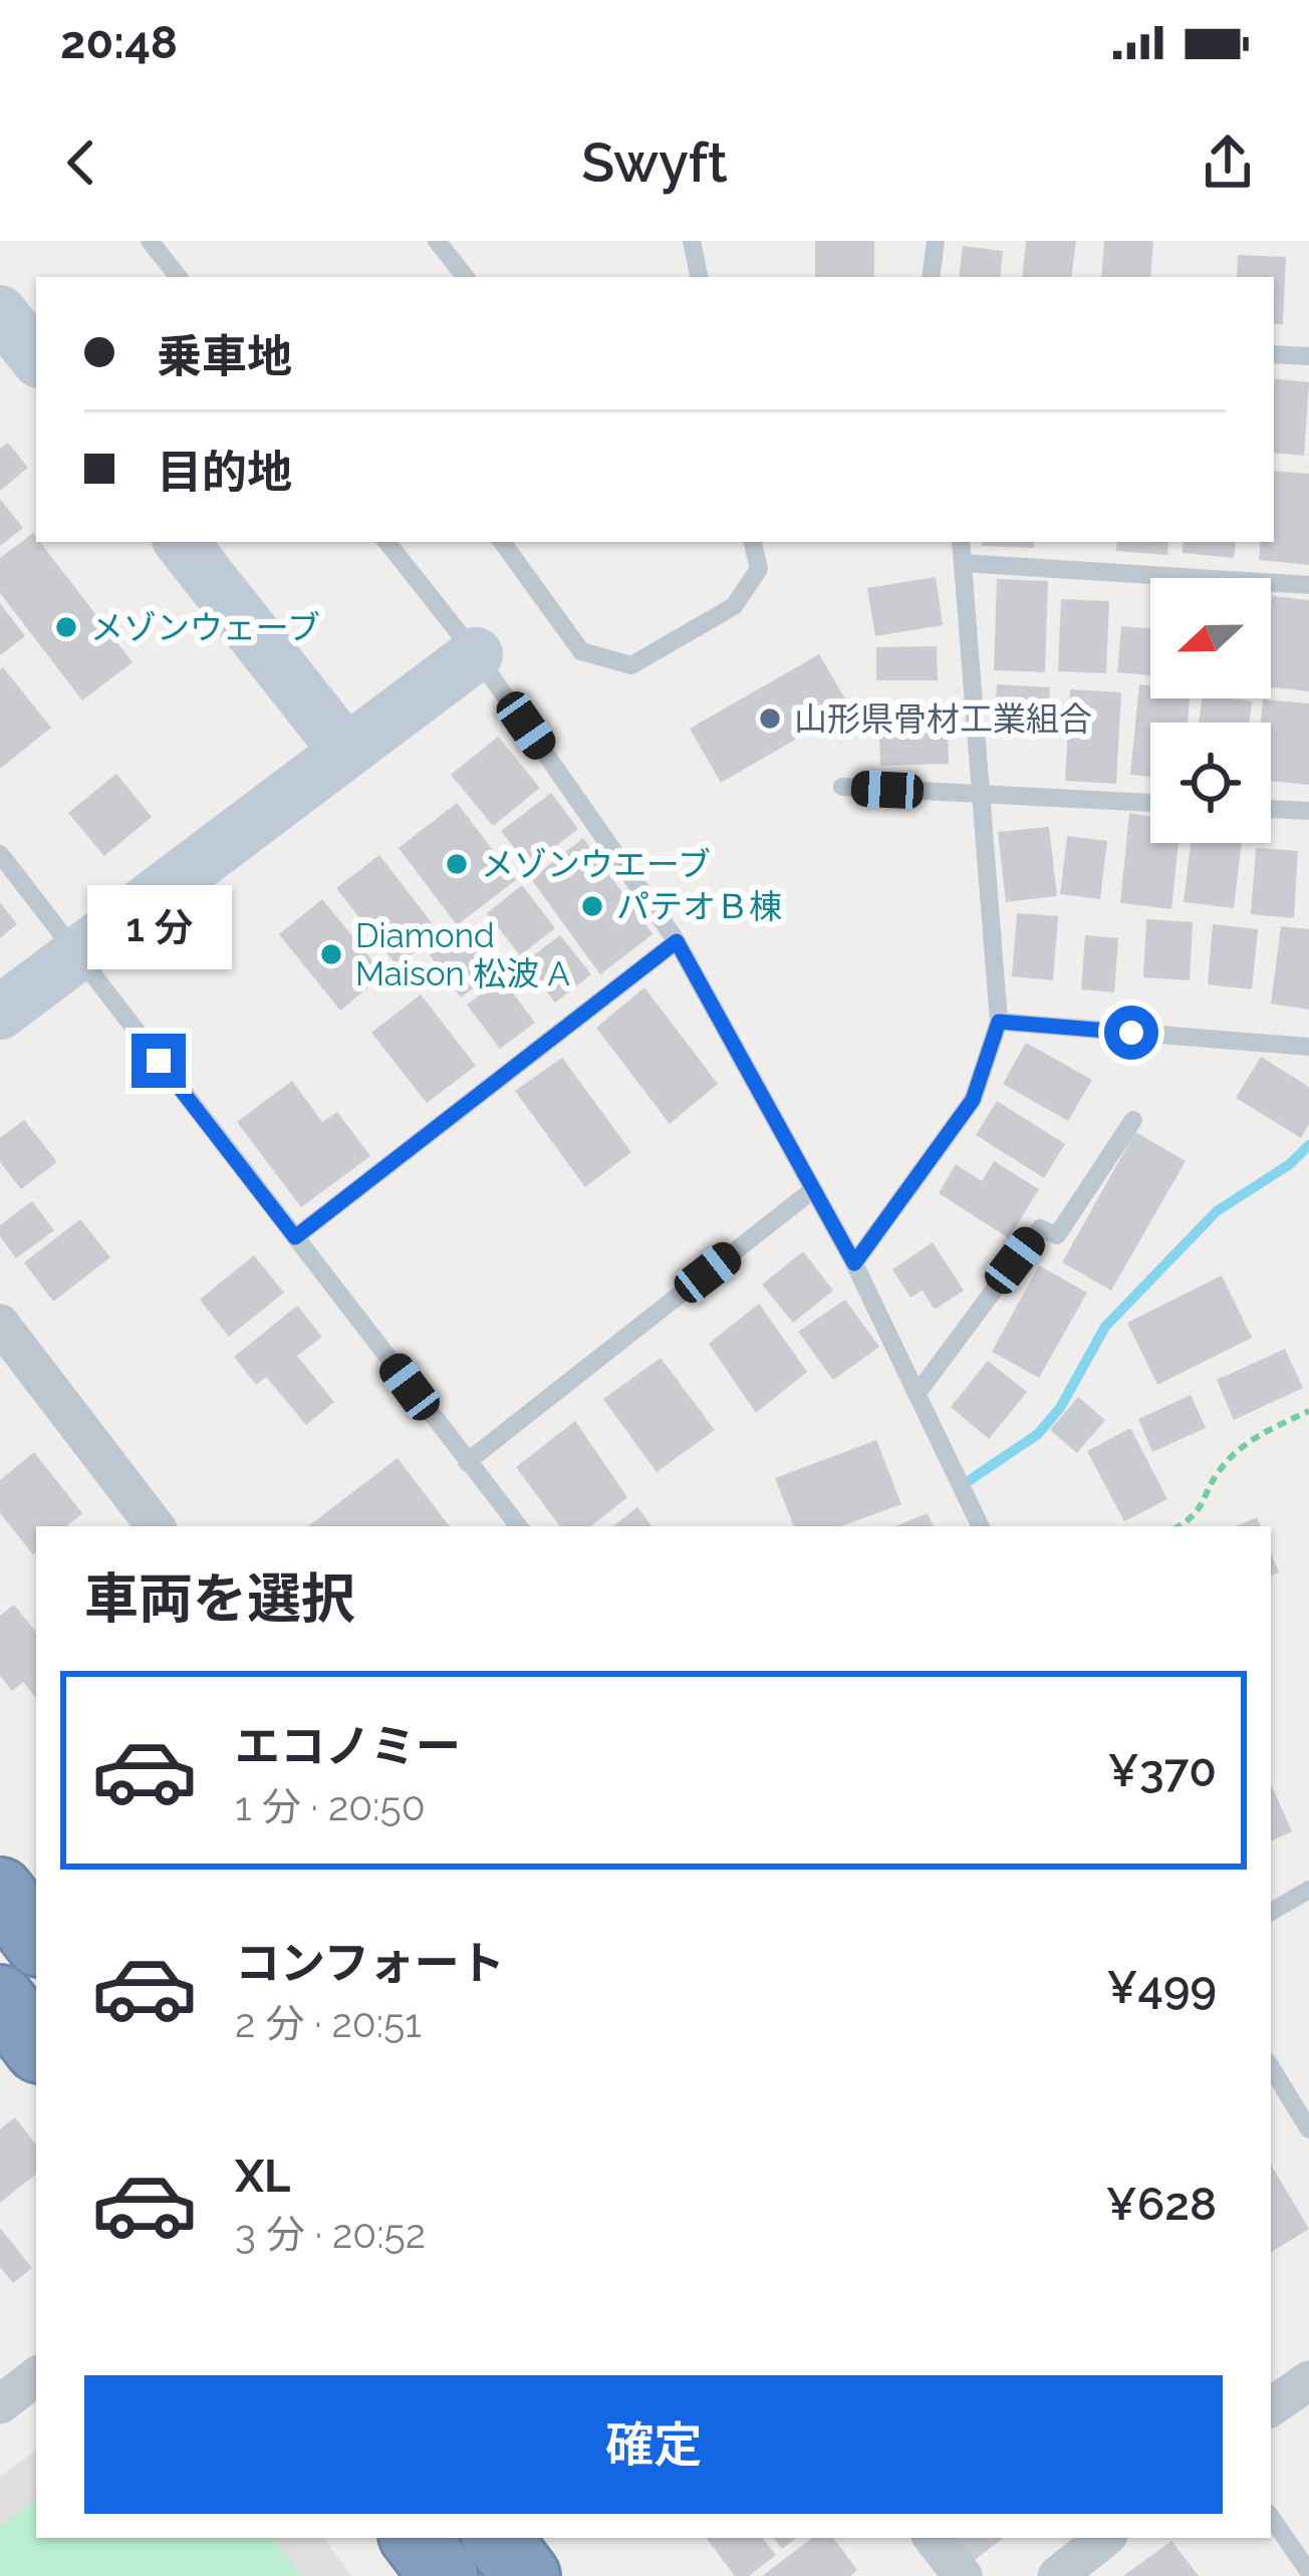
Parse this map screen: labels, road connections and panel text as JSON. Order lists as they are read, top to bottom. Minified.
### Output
{"places":["メゾンウェーブ","山形県骨材工業組合","メゾンウエーブ","パテオＢ棟","Diamond Maison 松波 A"],"north":"left","page":{"status":"20:48","header":"Swyft","banner":["乗車地","目的地"],"bubble":"1 分","heading":"車両を選択","list":[{"name":"エコノミー","note":"1 分 · 20:50","value":"¥370"},{"name":"コンフォート","note":"2 分 · 20:51","value":"¥499"},{"name":"XL","note":"3 分 · 20:52","value":"¥628"}],"buttons":"確定"}}
